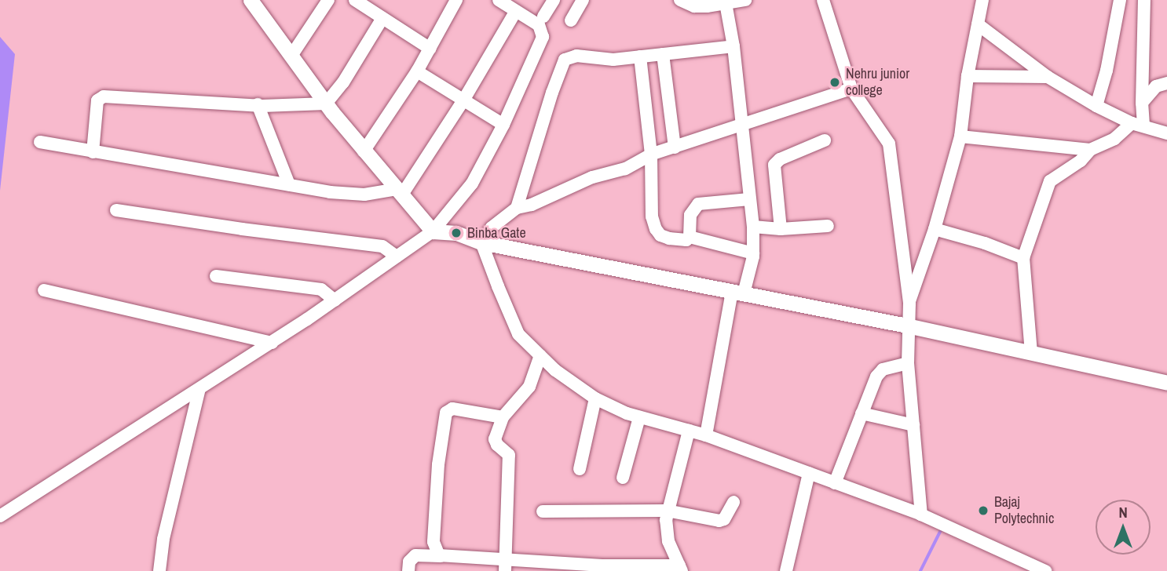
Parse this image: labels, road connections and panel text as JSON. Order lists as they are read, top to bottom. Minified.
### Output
{"places":["Nehru junior college","Binba Gate","Bajaj Polytechnic"],"north":"top"}
